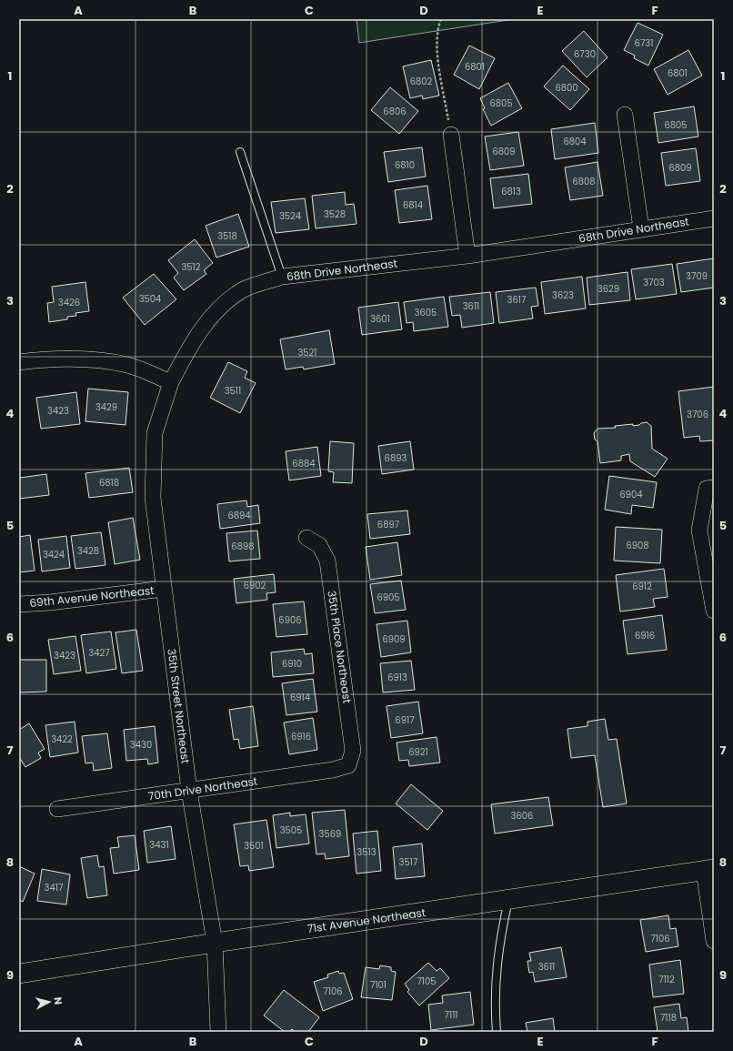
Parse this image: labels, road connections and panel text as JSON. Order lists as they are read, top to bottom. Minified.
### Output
{"streets":{"street":["68th Drive Northeast","69th Avenue Northeast","35th Place Northeast","35th Street Northeast","70th Drive Northeast","71st Avenue Northeast"]},"crossings":[["68th Drive Northeast","35th Street Northeast"],["69th Avenue Northeast","35th Street Northeast"],["35th Place Northeast","70th Drive Northeast"],["35th Street Northeast","70th Drive Northeast"],["35th Street Northeast","71st Avenue Northeast"]],"house_numbers":["6731","6730","6801","6801","6802","6800","6805","6806","6805","6804","6809","6810","6809","6808","6813","6814","3528","3524","3518","3512","3709","3703","3629","3623","3504","3617","3426","3611","3605","3601","3521","3511","3429","3423","3706","6893","6884","6818","6904","6894","6897","6908","6898","3428","3424","6902","6912","6905","6906","6916","6909","3427","3423","6910","6913","6914","6917","6916","3422","3430","6921","3606","3505","3569","3431","3501","3513","3517","3417","7106","3611","7112","7105","7101","7106","7111","7118"],"north":"right","grid":{"columns":["A","B","C","D","E","F"],"rows":["1","2","3","4","5","6","7","8","9"]}}
